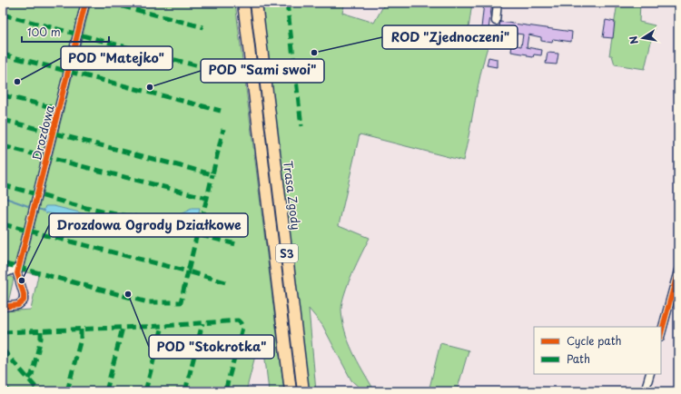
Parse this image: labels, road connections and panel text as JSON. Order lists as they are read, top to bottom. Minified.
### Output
{"streets":{"highway":["Trasa Zgody","S3"],"street":["Drozdowa"]},"places":["ROD \"Zjednoczeni\"","POD \"Matejko\"","POD \"Sami swoi\"","Drozdowa Ogrody Działkowe","POD \"Stokrotka\""],"legend":["Cycle path","Path"],"scale_bar":"100 m","north":"left"}
